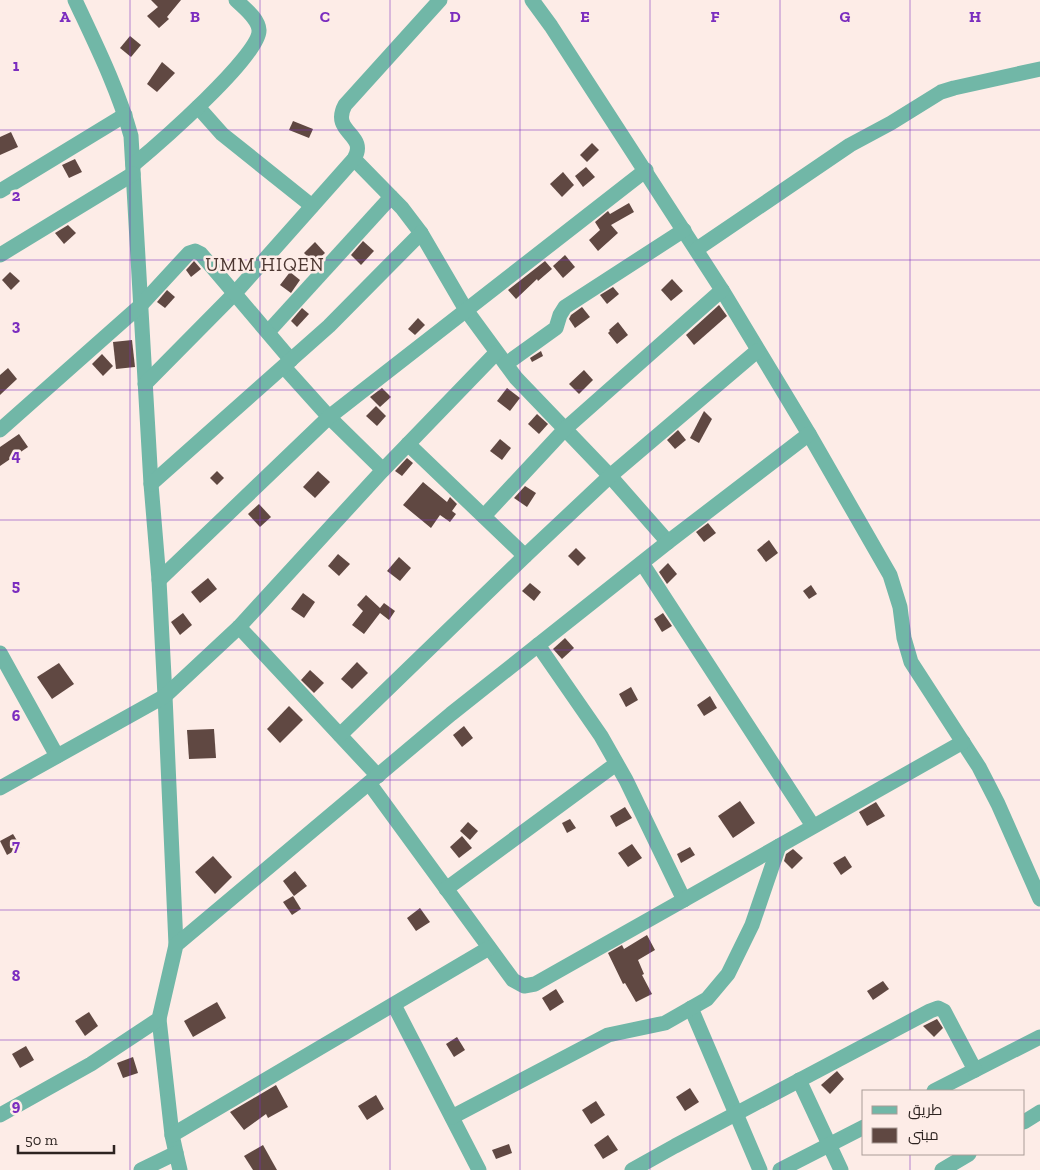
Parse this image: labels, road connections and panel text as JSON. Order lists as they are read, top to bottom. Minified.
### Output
{"districts":["UMM HIQEN"],"legend":["طريق","مبنى"],"scale_bar":"50 m","grid":{"columns":["A","B","C","D","E","F","G","H"],"rows":["1","2","3","4","5","6","7","8","9"]}}
